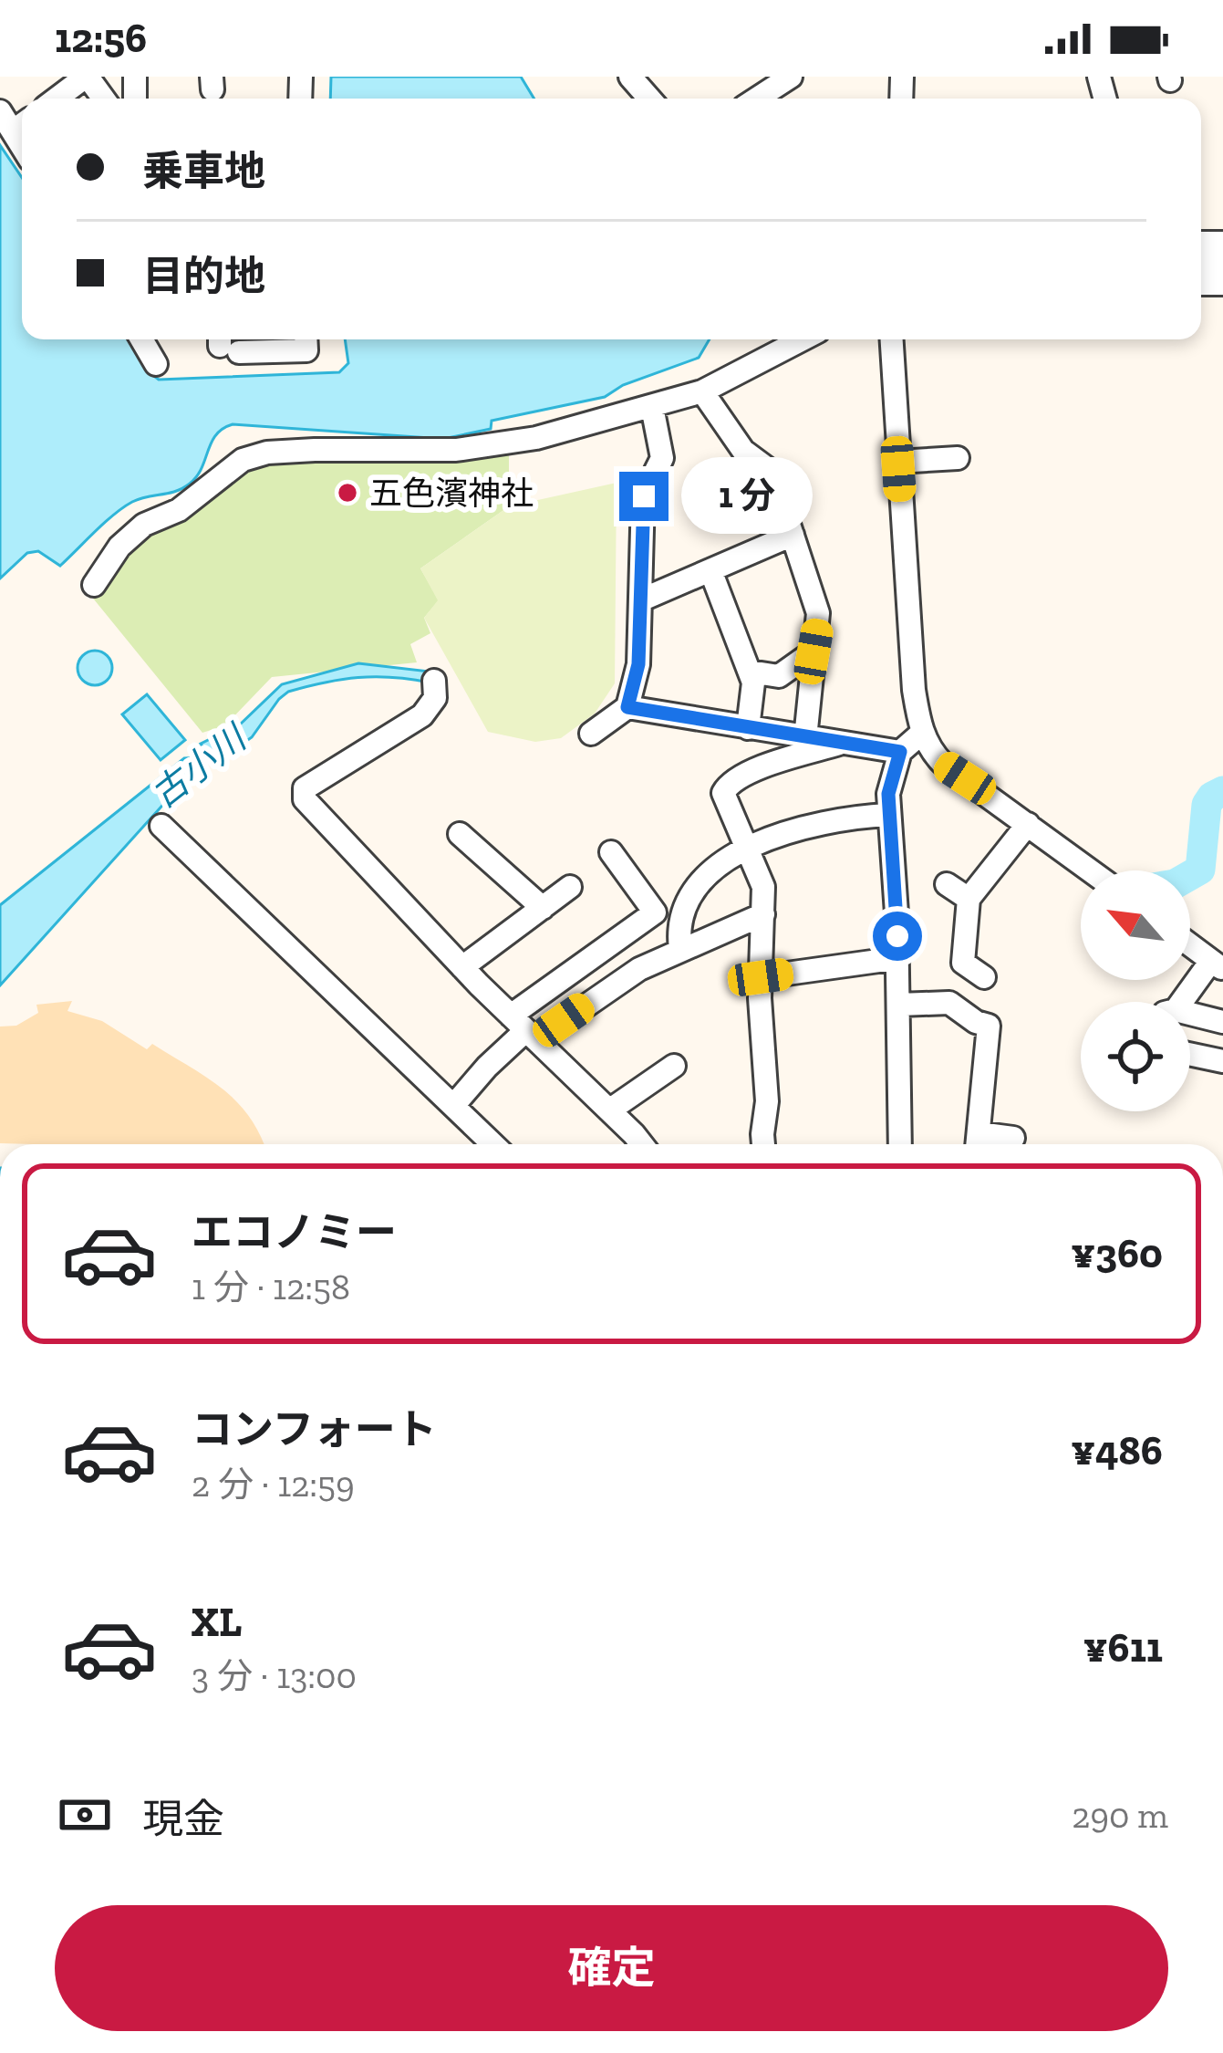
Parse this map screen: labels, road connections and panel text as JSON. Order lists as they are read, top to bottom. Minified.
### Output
{"water":["古小川"],"places":["五色濱神社"],"north":"top left","page":{"status":"12:56","banner":["乗車地","目的地"],"bubble":"1 分","list":[{"name":"エコノミー","note":"1 分 · 12:58","value":"¥360"},{"name":"コンフォート","note":"2 分 · 12:59","value":"¥486"},{"name":"XL","note":"3 分 · 13:00","value":"¥611"}],"pay":["現金","290 m"],"buttons":"確定"}}
